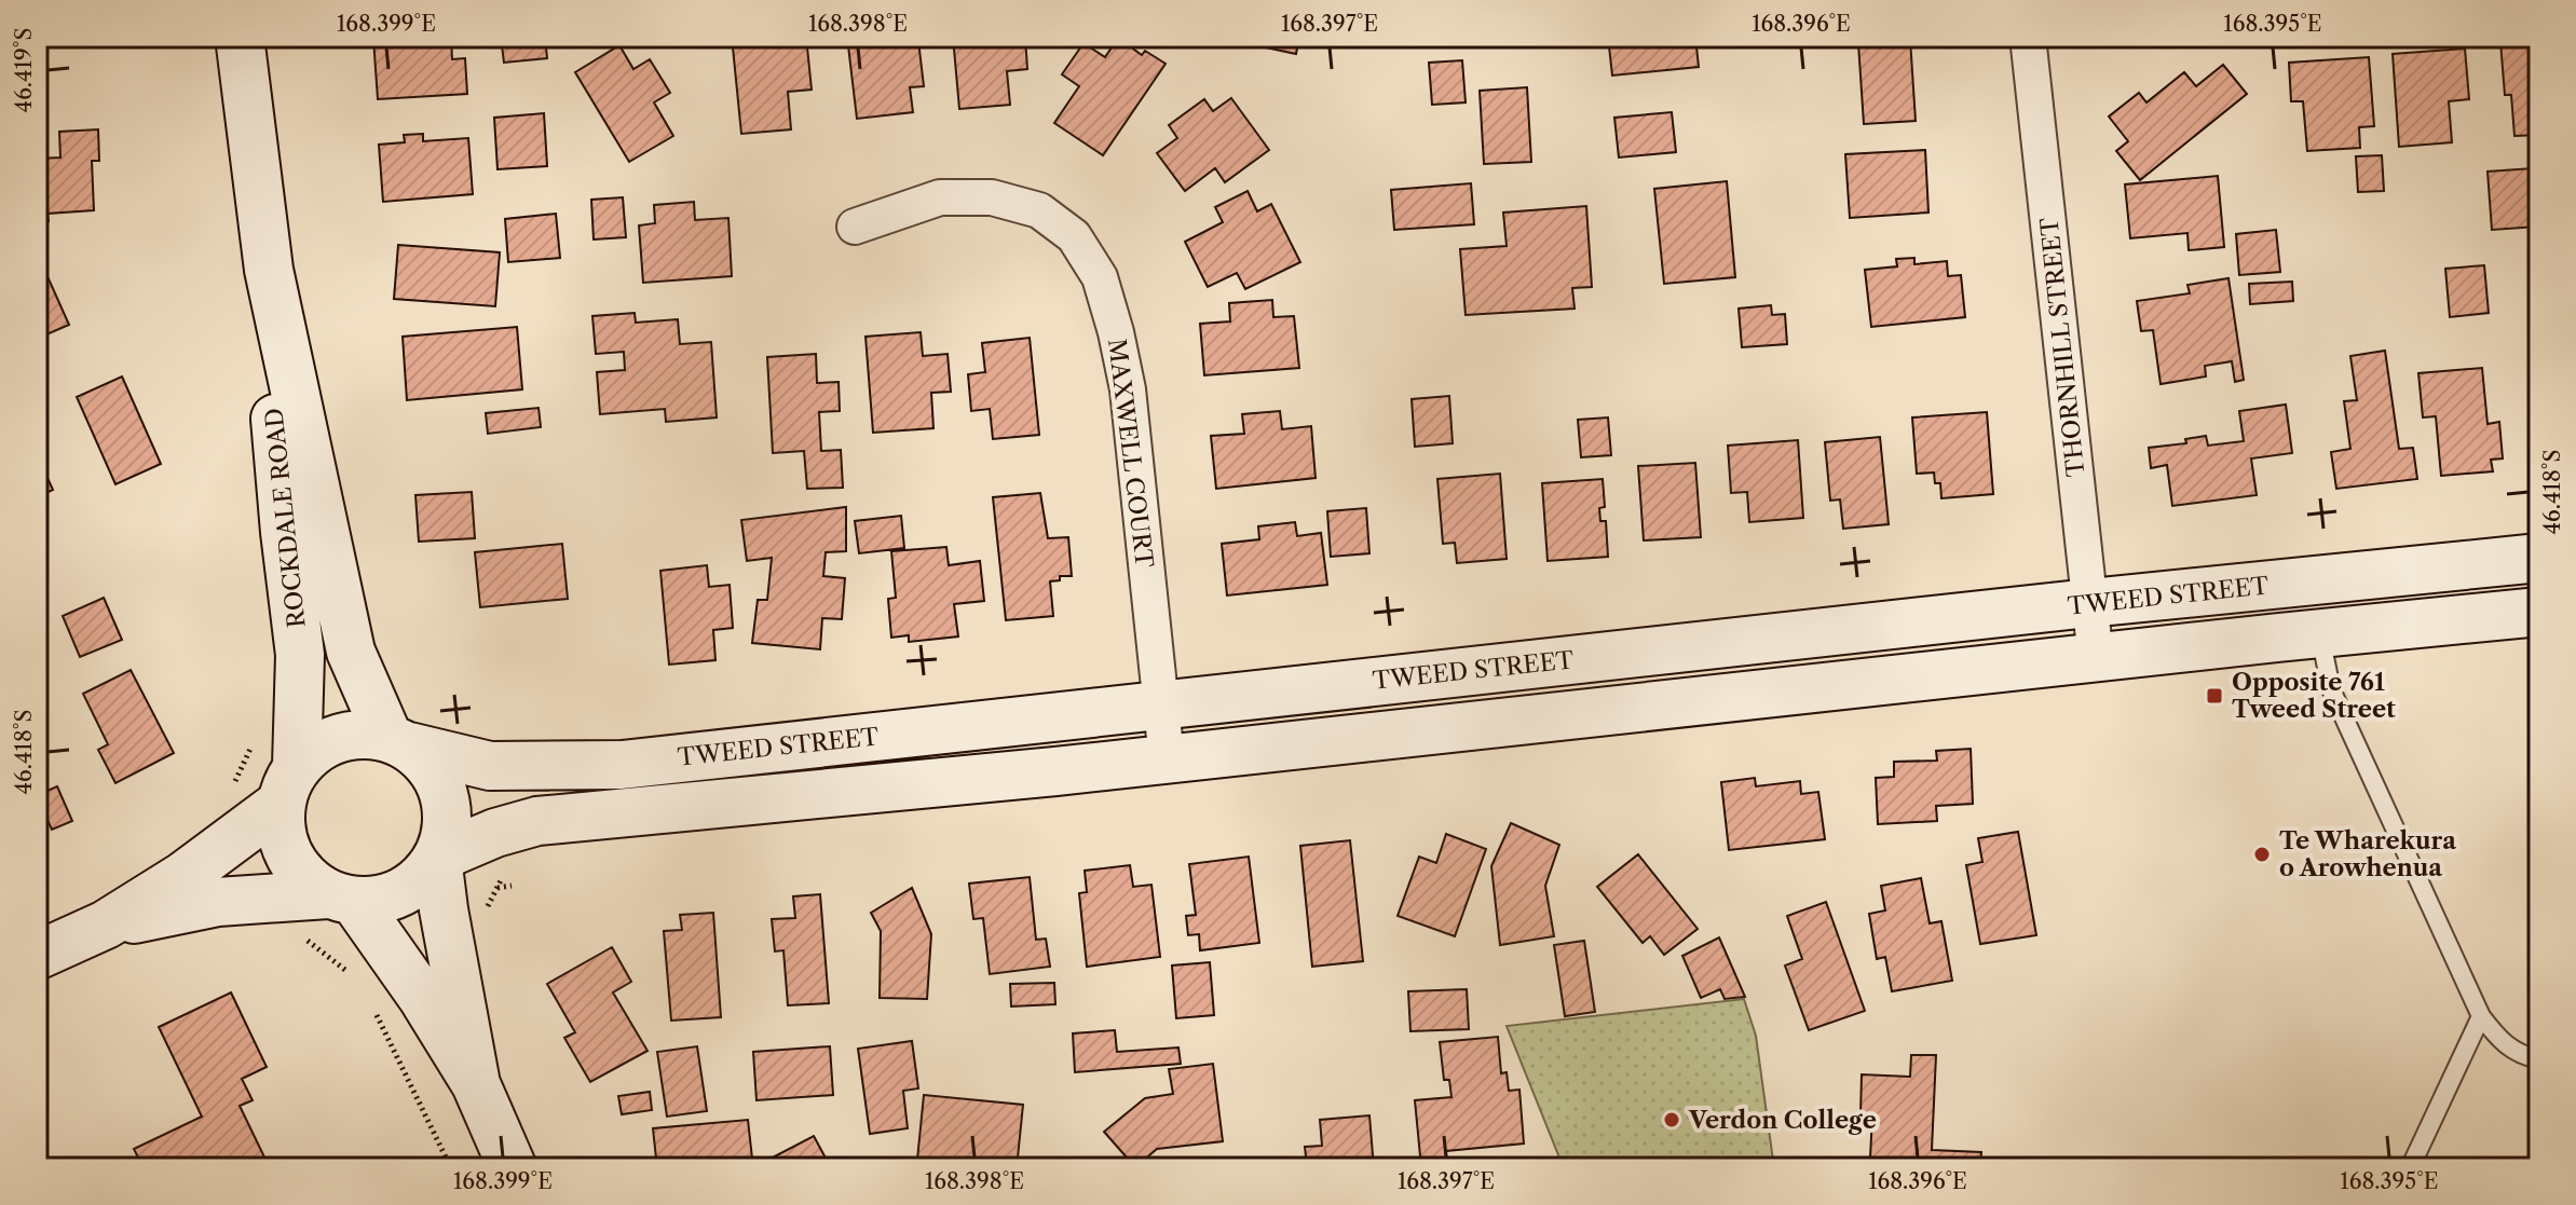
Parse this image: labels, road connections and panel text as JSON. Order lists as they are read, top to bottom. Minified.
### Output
{"streets":{"main road":["ROCKDALE ROAD","TWEED STREET"],"street":["THORNHILL STREET","MAXWELL COURT"]},"crossings":[["THORNHILL STREET","TWEED STREET"],["MAXWELL COURT","TWEED STREET"],["ROCKDALE ROAD","TWEED STREET"]],"places":{"transit":["Opposite 761 Tweed Street"],"other":["Te Wharekura o Arowhenua","Verdon College"]},"coordinates":["168.399°E","168.398°E","168.397°E","168.396°E","168.395°E","46.419°S","46.418°S"]}
